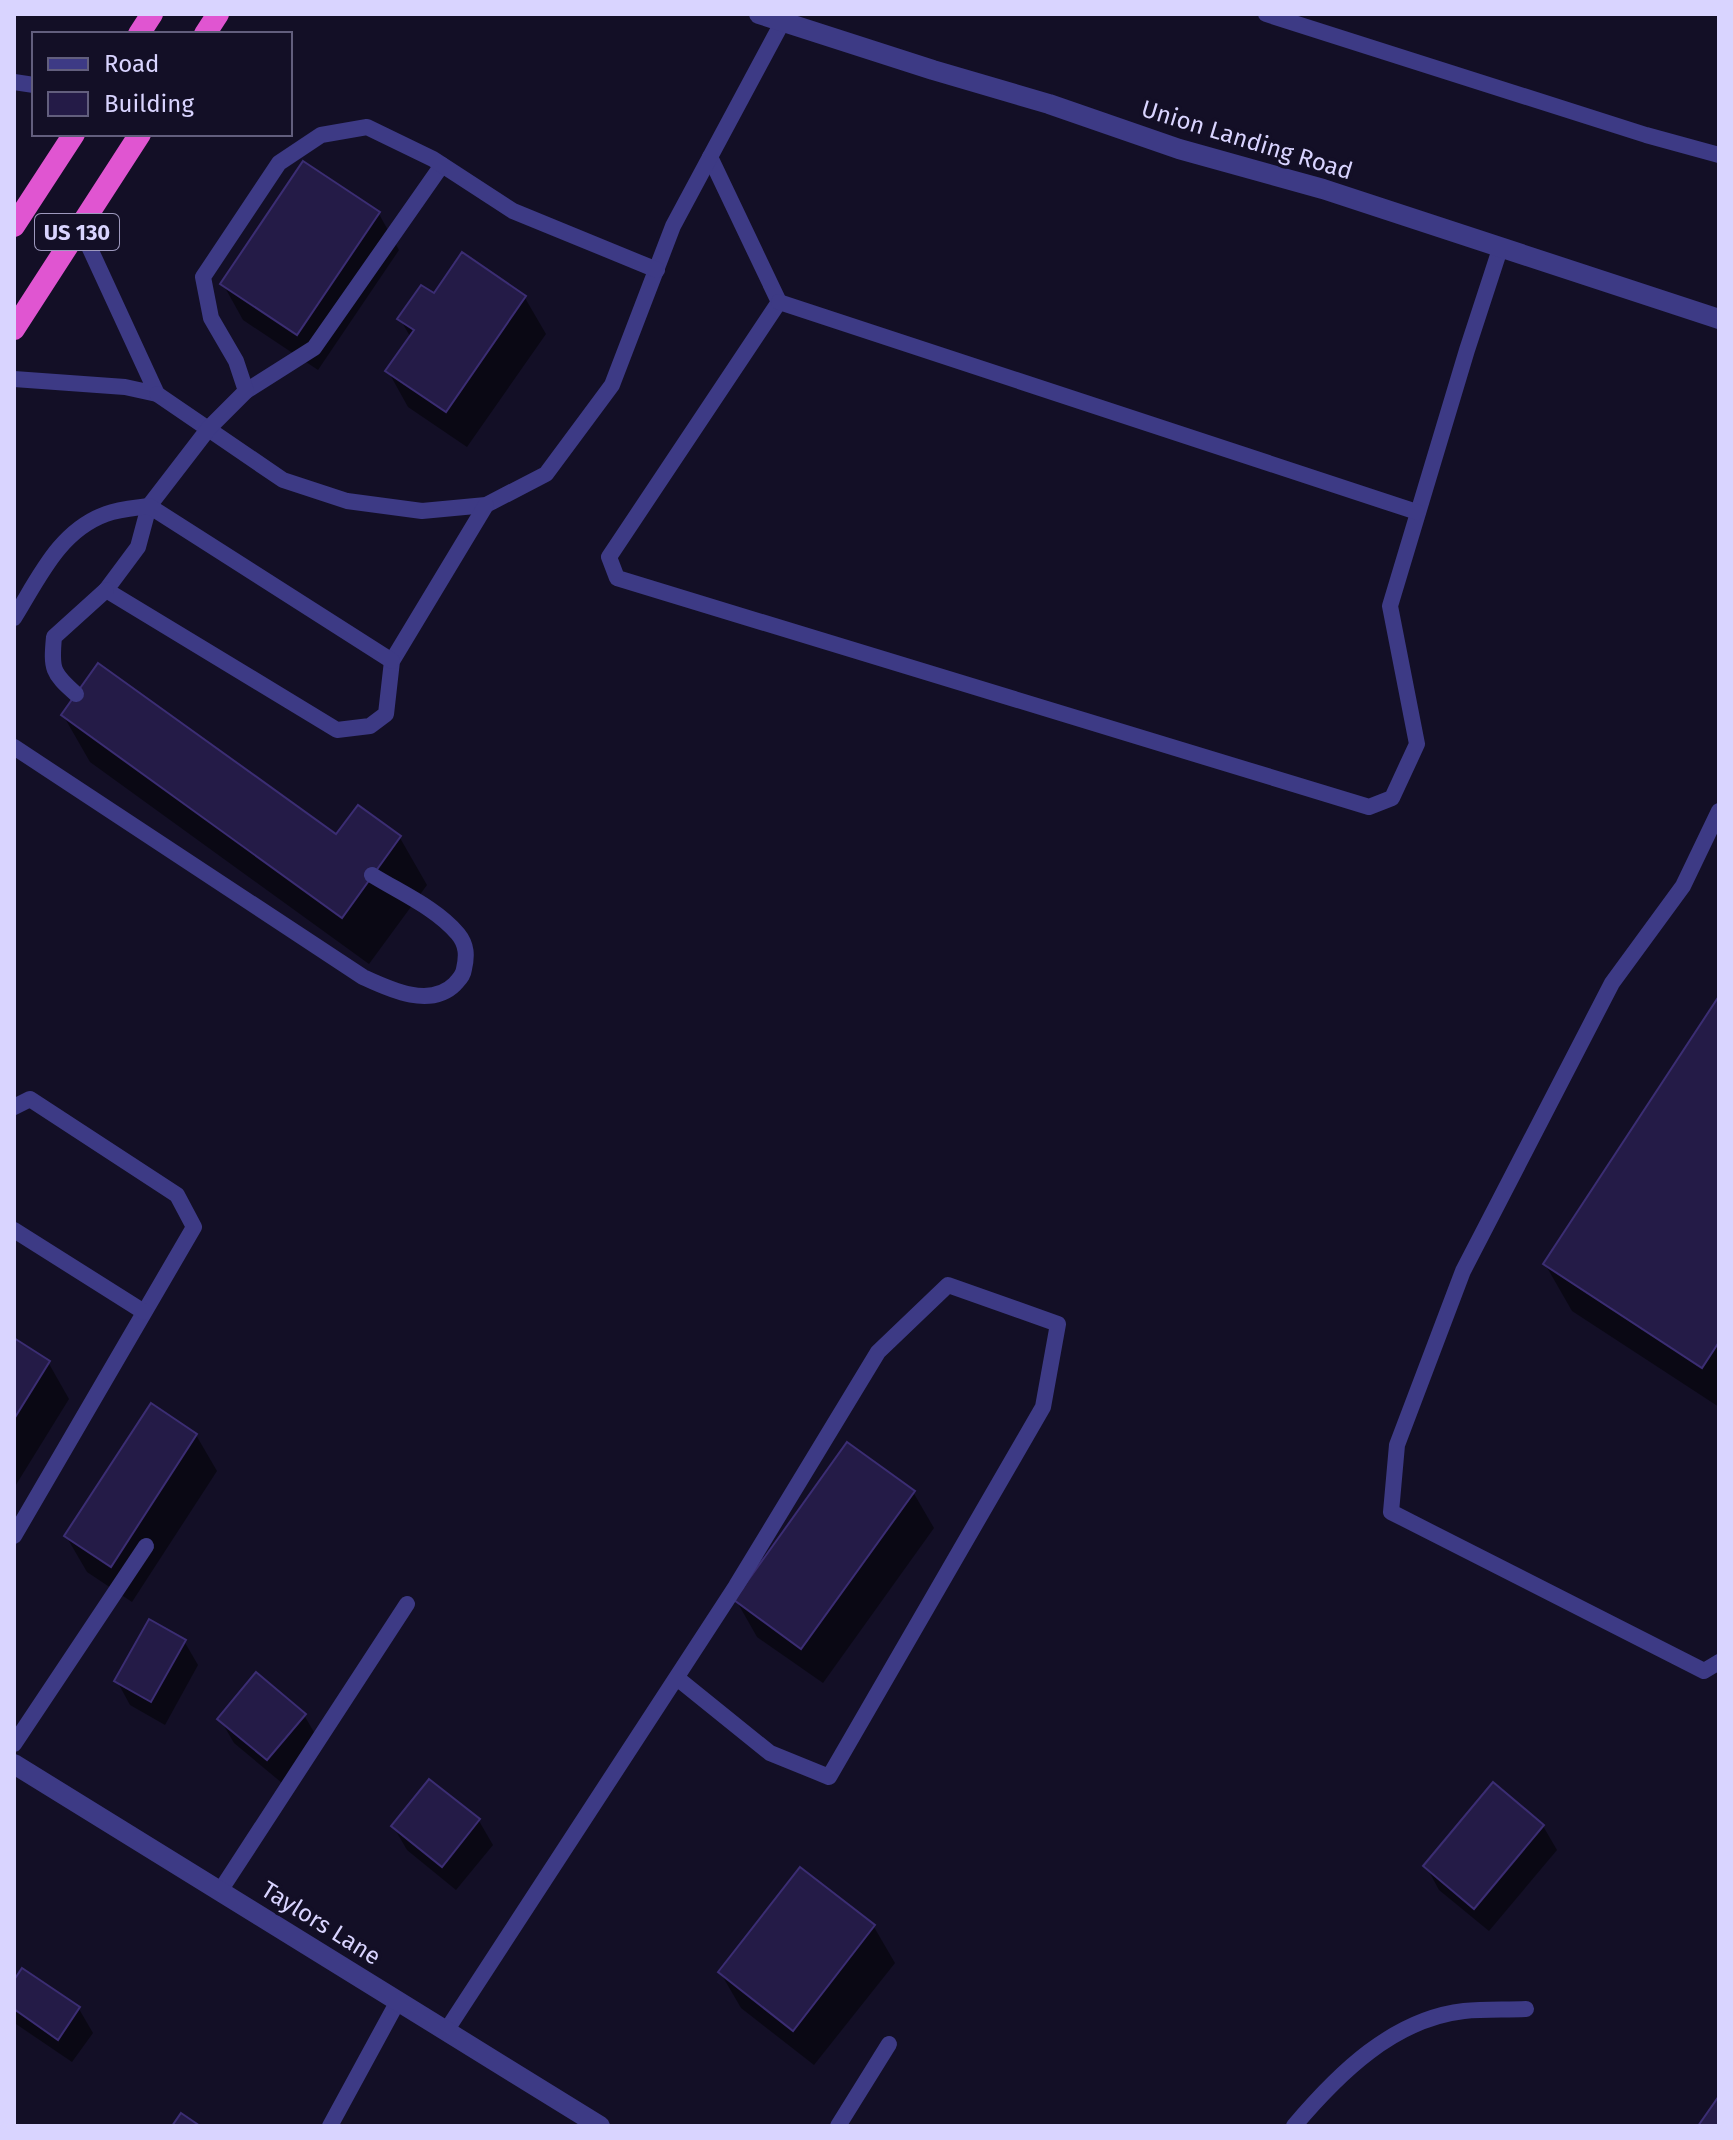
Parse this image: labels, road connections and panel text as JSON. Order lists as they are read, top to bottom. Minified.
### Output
{"streets":{"highway":["US 130"],"street":["Union Landing Road","Taylors Lane"]},"legend":["Road","Building"]}
